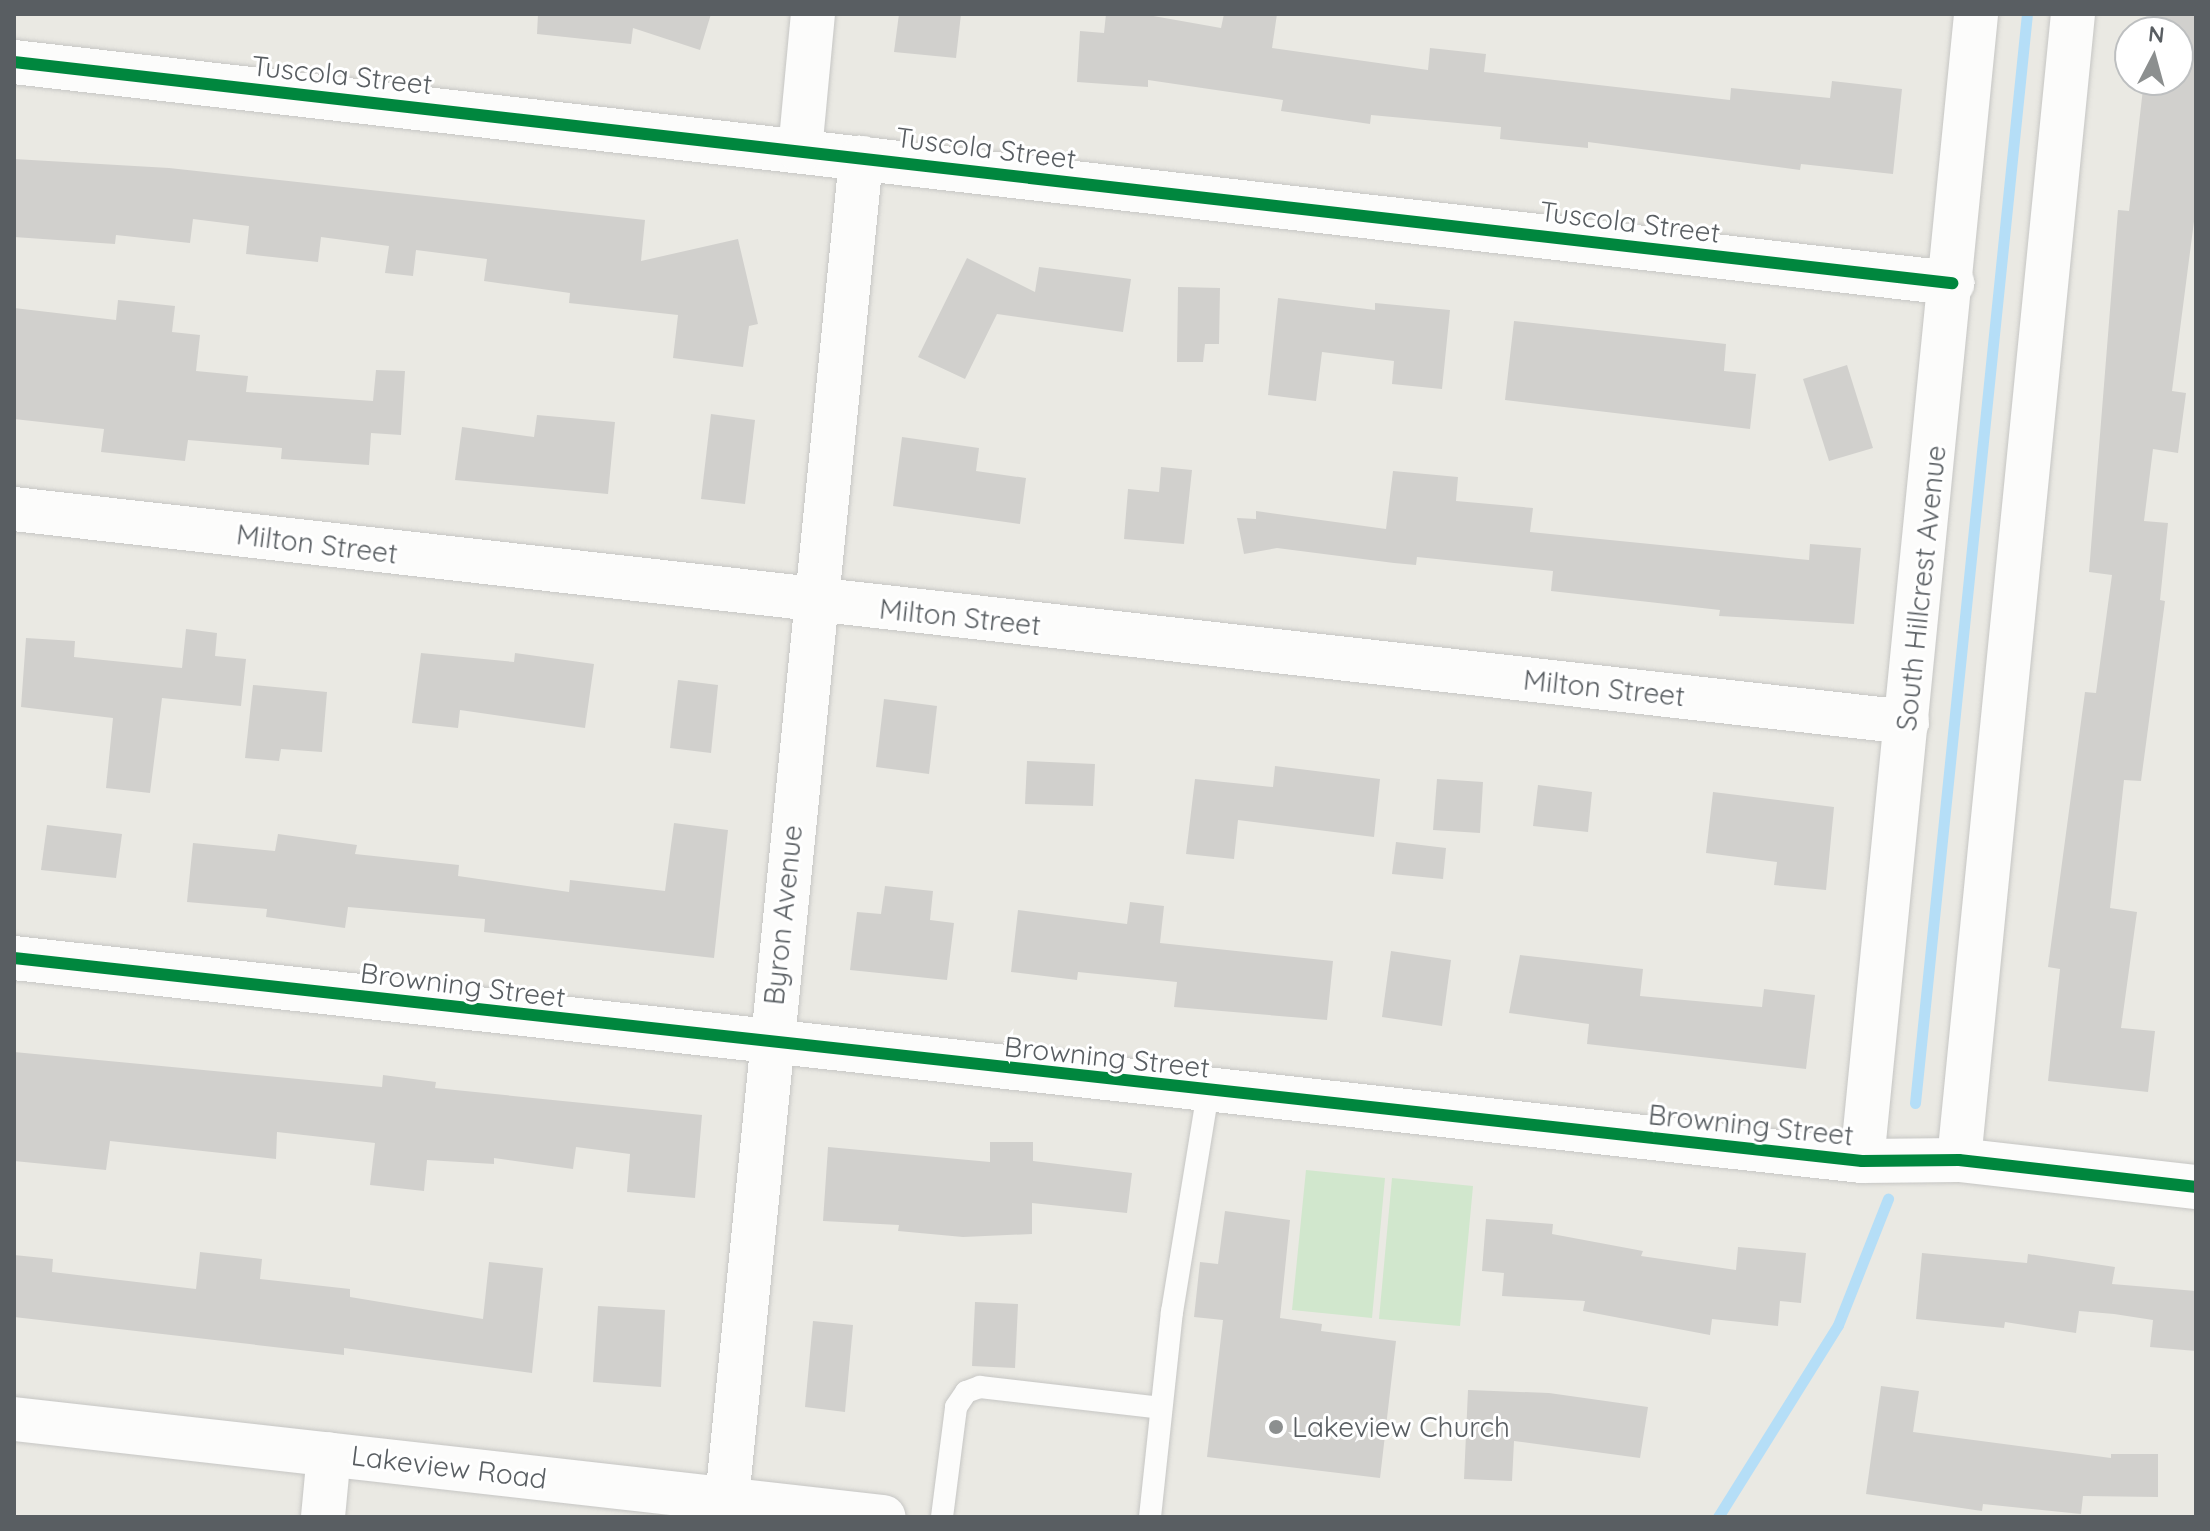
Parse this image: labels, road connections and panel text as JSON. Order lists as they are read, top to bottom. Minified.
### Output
{"streets":{"street":["Tuscola Street","Milton Street","South Hillcrest Avenue","Byron Avenue","Browning Street","Lakeview Road"]},"crossings":[["Tuscola Street","South Hillcrest Avenue"],["Tuscola Street","Byron Avenue"],["Milton Street","South Hillcrest Avenue"],["Milton Street","Byron Avenue"],["South Hillcrest Avenue","Browning Street"],["Byron Avenue","Browning Street"],["Byron Avenue","Lakeview Road"]],"places":["Lakeview Church"],"north":"top"}
